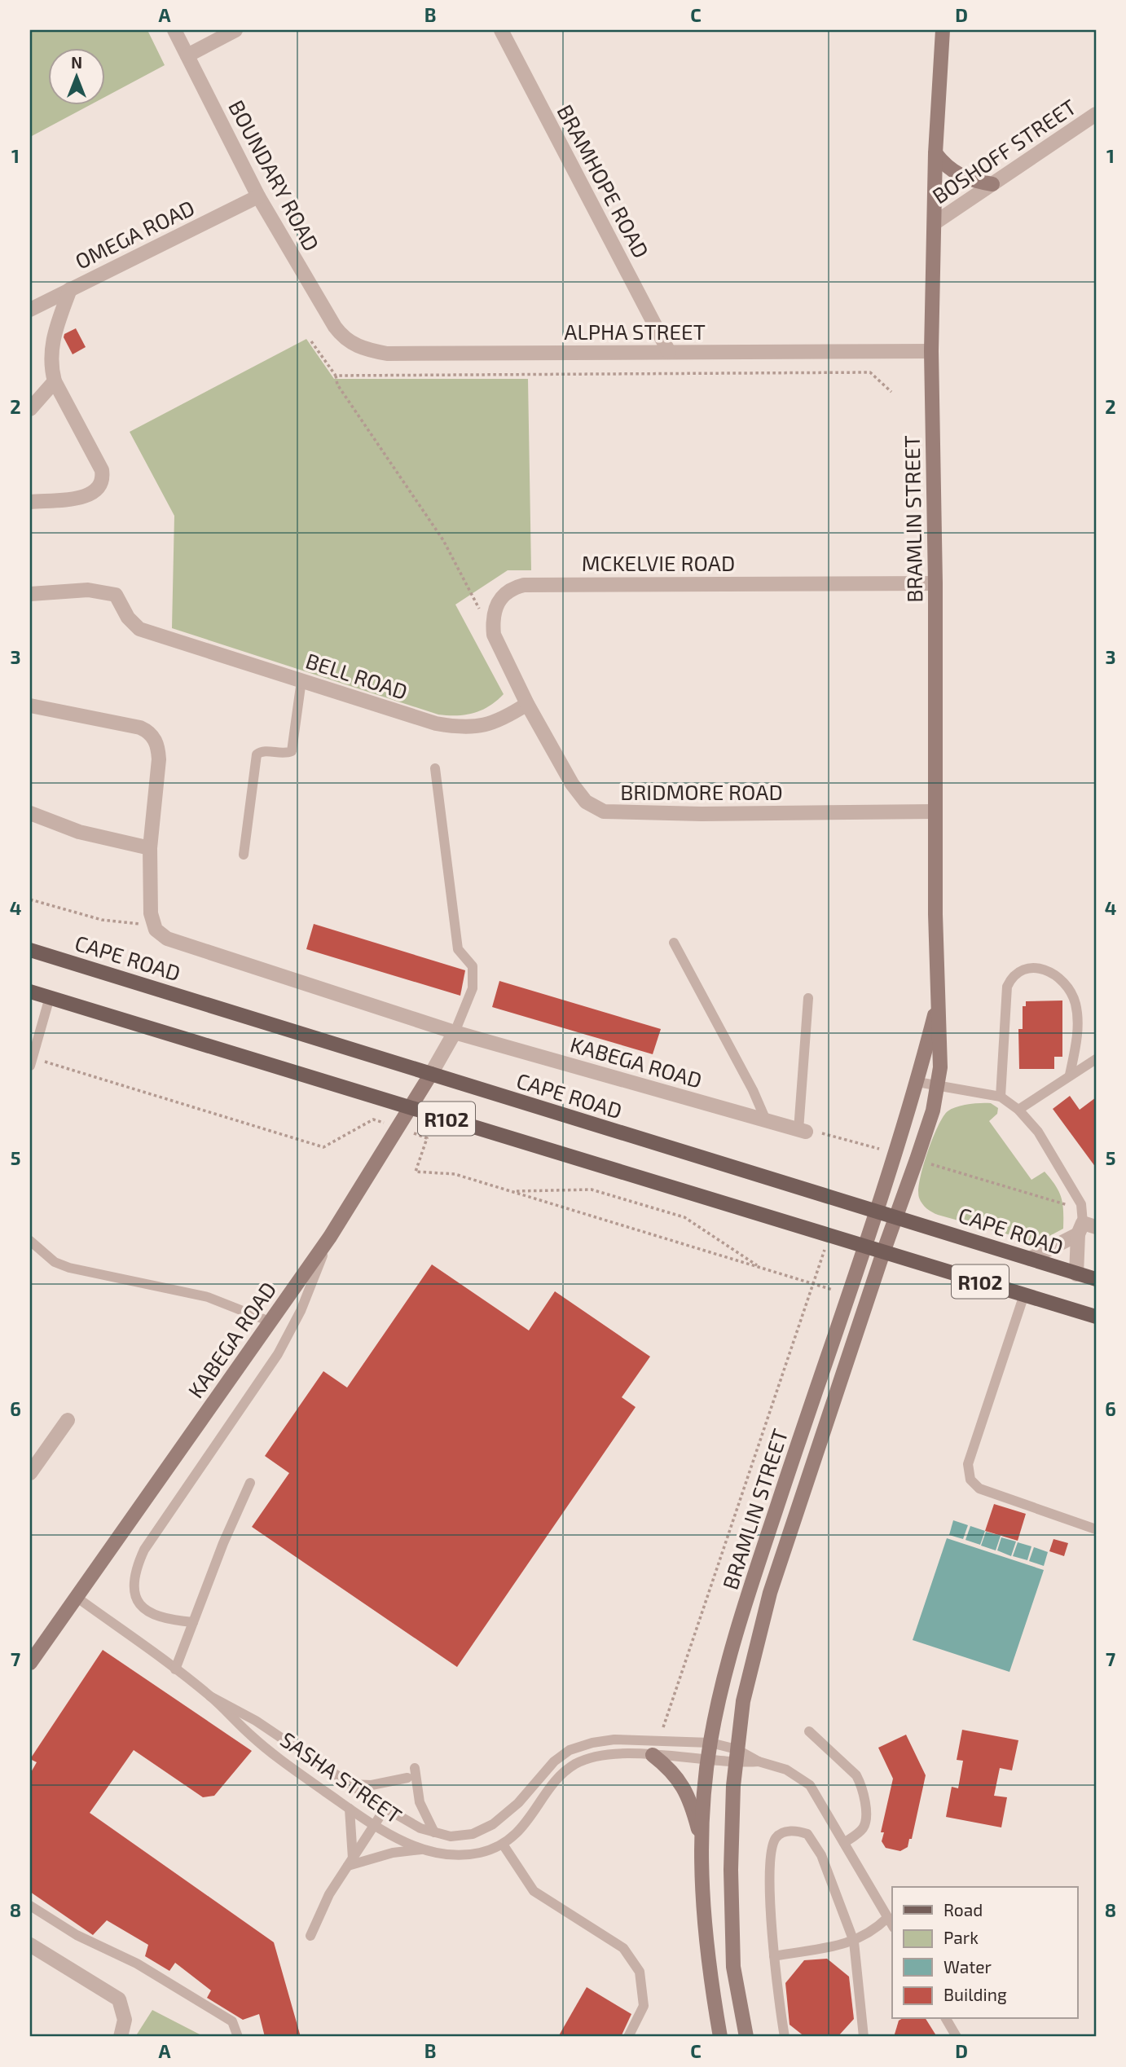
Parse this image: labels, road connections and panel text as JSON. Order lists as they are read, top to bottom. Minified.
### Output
{"streets":{"main road":["CAPE ROAD","R102"],"street":["BOSHOFF STREET","BOUNDARY ROAD","BRAMHOPE ROAD","OMEGA ROAD","ALPHA STREET","BRAMLIN STREET","MCKELVIE ROAD","BELL ROAD","BRIDMORE ROAD","KABEGA ROAD"],"lane":["SASHA STREET"]},"crossings":[["BOSHOFF STREET","BRAMLIN STREET"],["BOUNDARY ROAD","OMEGA ROAD"],["BOUNDARY ROAD","ALPHA STREET"],["BRAMHOPE ROAD","ALPHA STREET"],["ALPHA STREET","BRAMLIN STREET"],["BRAMLIN STREET","MCKELVIE ROAD"],["BRAMLIN STREET","BRIDMORE ROAD"],["BRAMLIN STREET","CAPE ROAD"],["BRAMLIN STREET","R102"],["BRAMLIN STREET","SASHA STREET"],["BELL ROAD","BRIDMORE ROAD"],["CAPE ROAD","KABEGA ROAD"],["KABEGA ROAD","R102"],["KABEGA ROAD","SASHA STREET"]],"legend":["Road","Park","Water","Building"],"north":"top","grid":{"columns":["A","B","C","D"],"rows":["1","2","3","4","5","6","7","8"]}}
